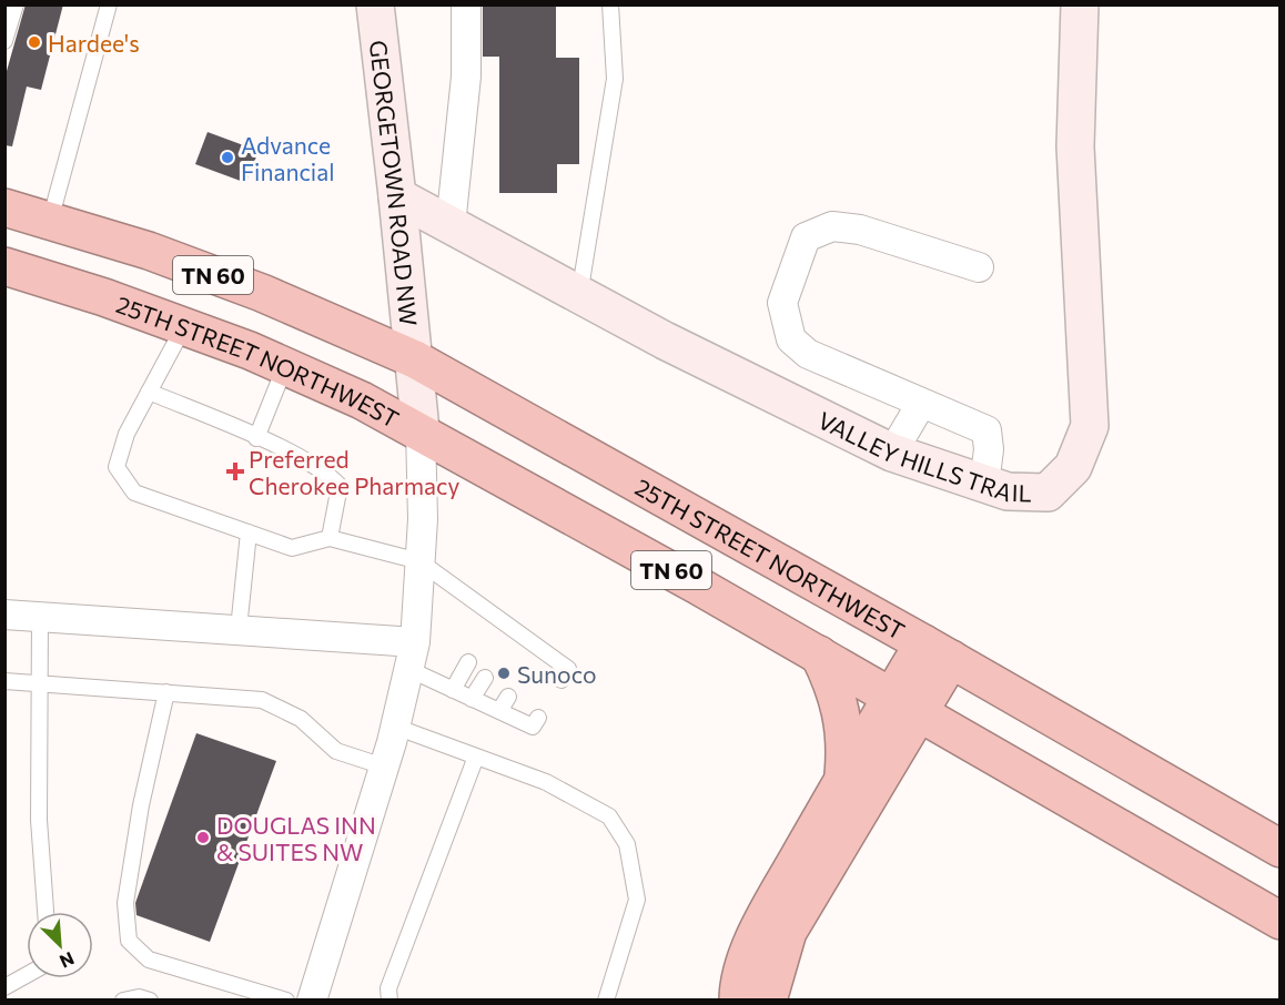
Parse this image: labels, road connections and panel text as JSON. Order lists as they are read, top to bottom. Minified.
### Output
{"streets":{"highway":["TN 60","25TH STREET NORTHWEST"],"street":["GEORGETOWN ROAD NW","VALLEY HILLS TRAIL"]},"crossings":[["GEORGETOWN ROAD NW","TN 60"],["GEORGETOWN ROAD NW","25TH STREET NORTHWEST"],["GEORGETOWN ROAD NW","VALLEY HILLS TRAIL"],["TN 60","25TH STREET NORTHWEST"]],"places":{"other":["Hardee's","Advance Financial","Sunoco","DOUGLAS INN & SUITES NW"],"health":["Preferred Cherokee Pharmacy"]},"north":"bottom right"}
